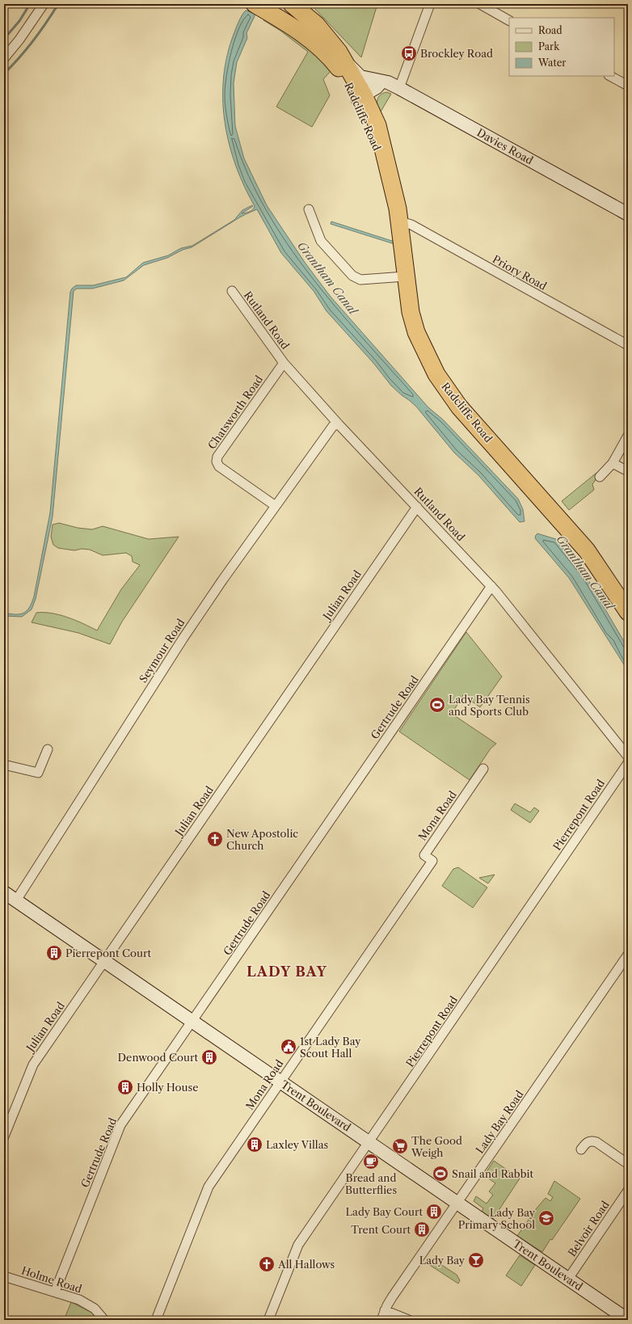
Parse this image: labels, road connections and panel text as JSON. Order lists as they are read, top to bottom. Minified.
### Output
{"streets":{"highway":["Radcliffe Road"],"street":["Davies Road","Priory Road","Rutland Road","Chatsworth Road","Julian Road","Seymour Road","Gertrude Road","Pierrepont Road","Mona Road","Trent Boulevard","Lady Bay Road","Belvoir Road","Holme Road"]},"crossings":[["Radcliffe Road","Davies Road"],["Radcliffe Road","Priory Road"],["Rutland Road","Chatsworth Road"],["Rutland Road","Julian Road"],["Rutland Road","Seymour Road"],["Rutland Road","Gertrude Road"],["Chatsworth Road","Seymour Road"],["Julian Road","Trent Boulevard"],["Seymour Road","Trent Boulevard"],["Gertrude Road","Trent Boulevard"],["Gertrude Road","Holme Road"],["Pierrepont Road","Trent Boulevard"],["Mona Road","Trent Boulevard"],["Trent Boulevard","Lady Bay Road"],["Trent Boulevard","Belvoir Road"]],"districts":["LADY BAY"],"water":["Grantham Canal"],"places":{"bus stop":["Brockley Road"],"sports":["Lady Bay Tennis and Sports Club","Snail and Rabbit"],"church":["New Apostolic Church","All Hallows"],"building":["Pierrepont Court","Denwood Court","Holly House","Laxley Villas","Lady Bay Court","Trent Court"],"public building":["1st Lady Bay Scout Hall"],"supermarket":["The Good Weigh"],"cafe":["Bread and Butterflies"],"school or university":["Lady Bay Primary School"],"bar":["Lady Bay"]},"legend":["Road","Park","Water"]}
